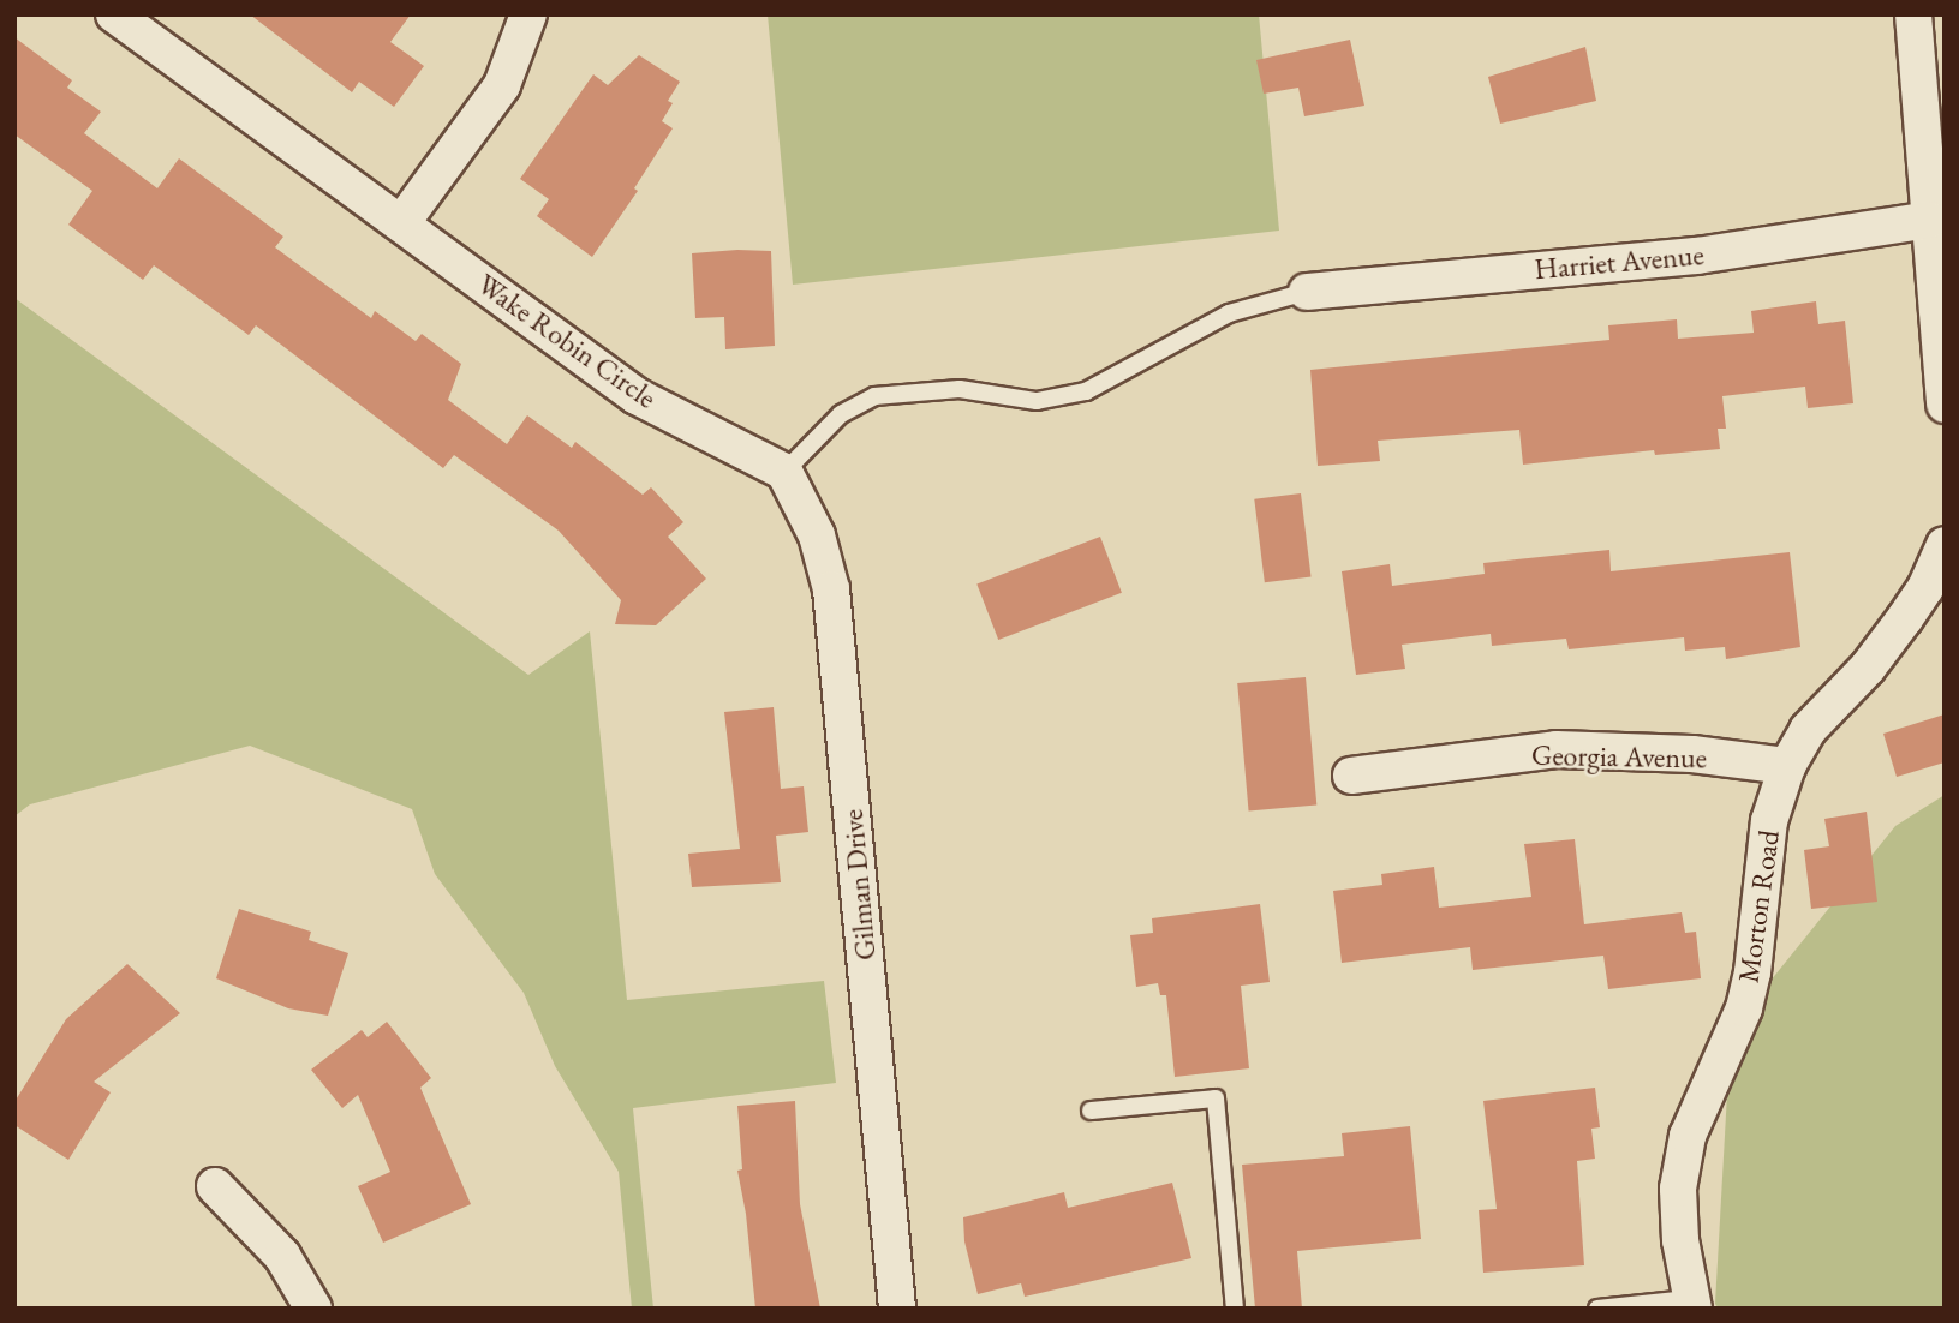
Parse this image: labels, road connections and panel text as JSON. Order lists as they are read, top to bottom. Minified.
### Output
{"streets":{"street":["Harriet Avenue","Wake Robin Circle","Georgia Avenue","Gilman Drive","Morton Road"]},"crossings":[["Wake Robin Circle","Gilman Drive"],["Georgia Avenue","Morton Road"]]}
